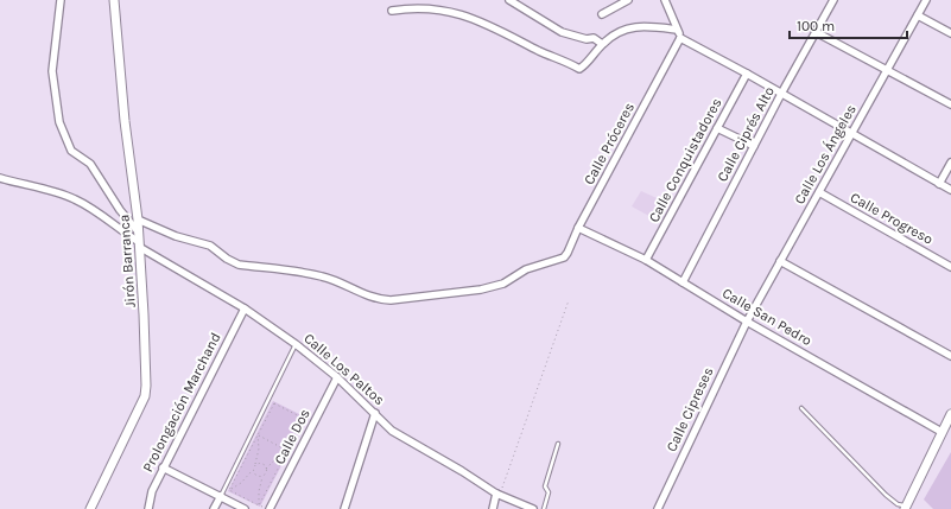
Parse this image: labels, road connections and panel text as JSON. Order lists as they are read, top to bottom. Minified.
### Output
{"streets":{"street":["Calle Ciprés Alto","Calle Próceres","Calle Los Ángeles","Calle Conquistadores","Calle Progreso","Jirón Barranca","Calle San Pedro","Calle Los Paltos","Prolongación Marchand","Calle Cipreses","Calle Dos"]},"crossings":[["Calle Ciprés Alto","Calle San Pedro"],["Calle Próceres","Jirón Barranca"],["Calle Próceres","Calle San Pedro"],["Calle Los Ángeles","Calle Progreso"],["Calle Los Ángeles","Calle San Pedro"],["Calle Los Ángeles","Calle Cipreses"],["Calle Conquistadores","Calle San Pedro"],["Jirón Barranca","Calle Los Paltos"],["Calle San Pedro","Calle Cipreses"],["Calle Los Paltos","Prolongación Marchand"],["Calle Los Paltos","Calle Dos"]],"scale_bar":"100 m"}
